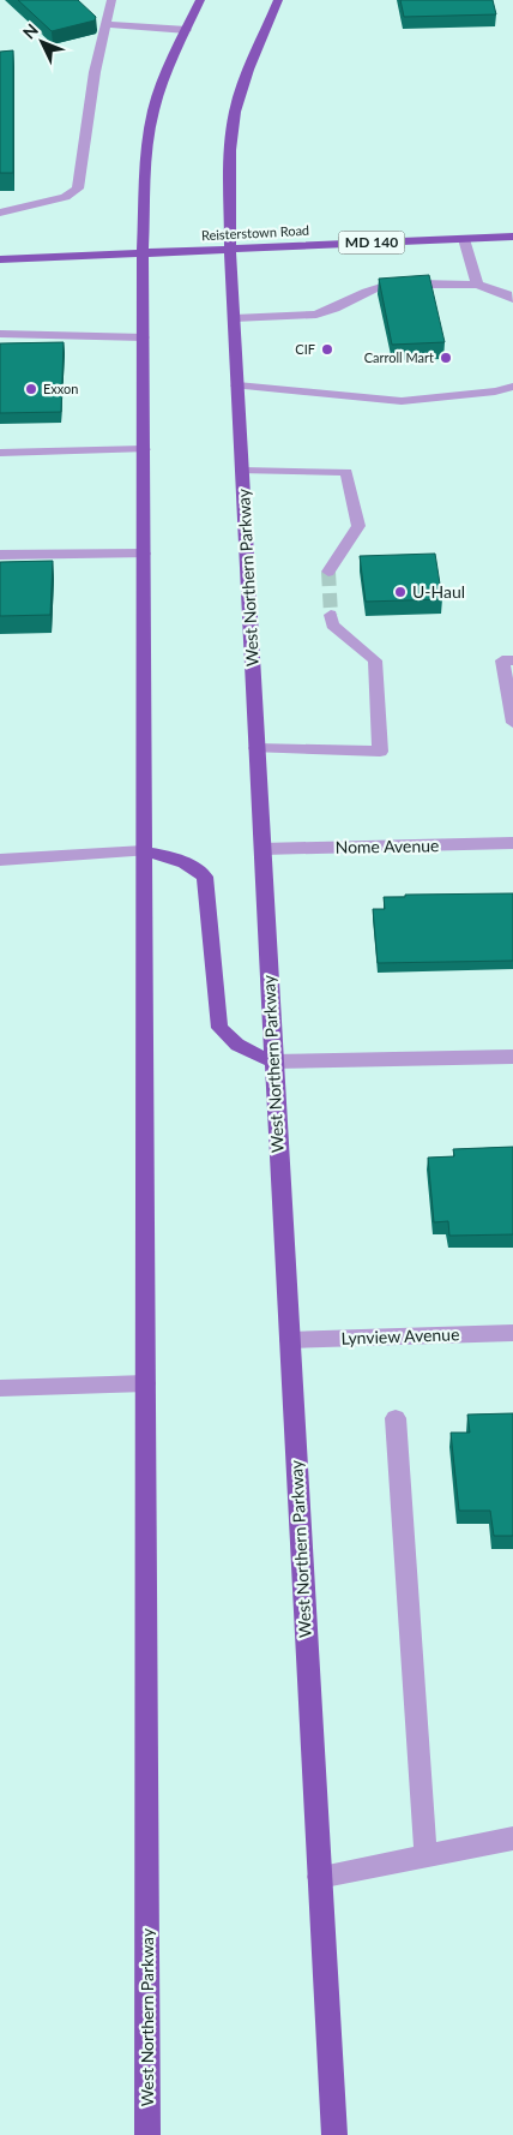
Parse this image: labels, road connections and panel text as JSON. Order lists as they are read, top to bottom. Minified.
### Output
{"streets":{"main road":["Reisterstown Road","MD 140","West Northern Parkway"],"street":["Nome Avenue","Lynview Avenue"]},"crossings":[["Reisterstown Road","West Northern Parkway"],["West Northern Parkway","Nome Avenue"],["West Northern Parkway","Lynview Avenue"]],"places":["CIF","Carroll Mart","Exxon","U-Haul"],"north":"top left"}
